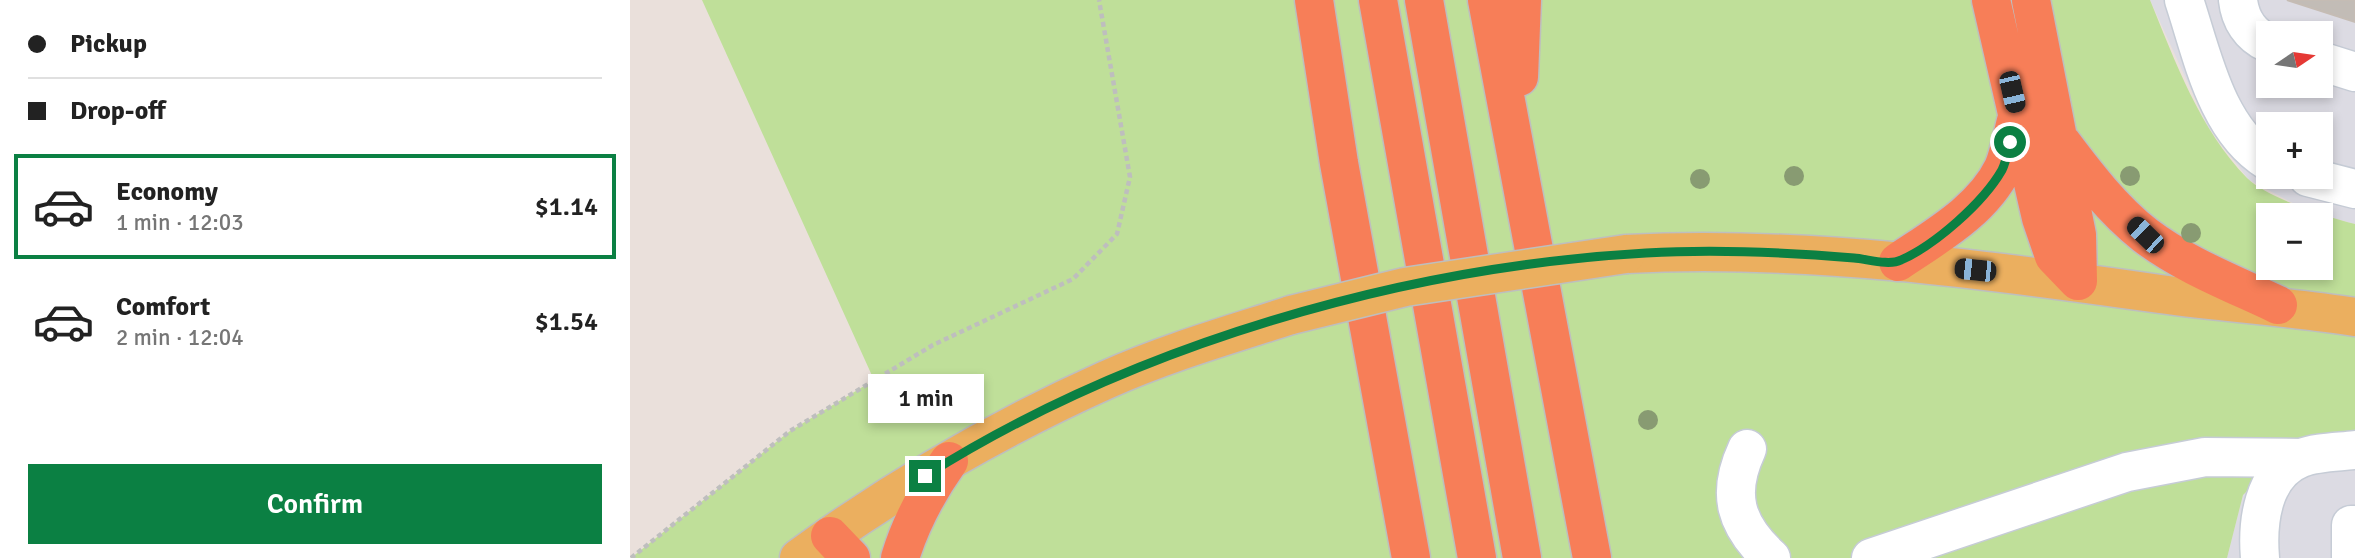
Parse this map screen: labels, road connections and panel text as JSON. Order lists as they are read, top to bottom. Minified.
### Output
{"north":"right","page":{"banner":["Pickup","Drop-off"],"map_buttons":["+","−"],"list":[{"name":"Economy","note":"1 min · 12:03","value":"$1.14"},{"name":"Comfort","note":"2 min · 12:04","value":"$1.54"}],"bubble":"1 min","buttons":"Confirm"}}
